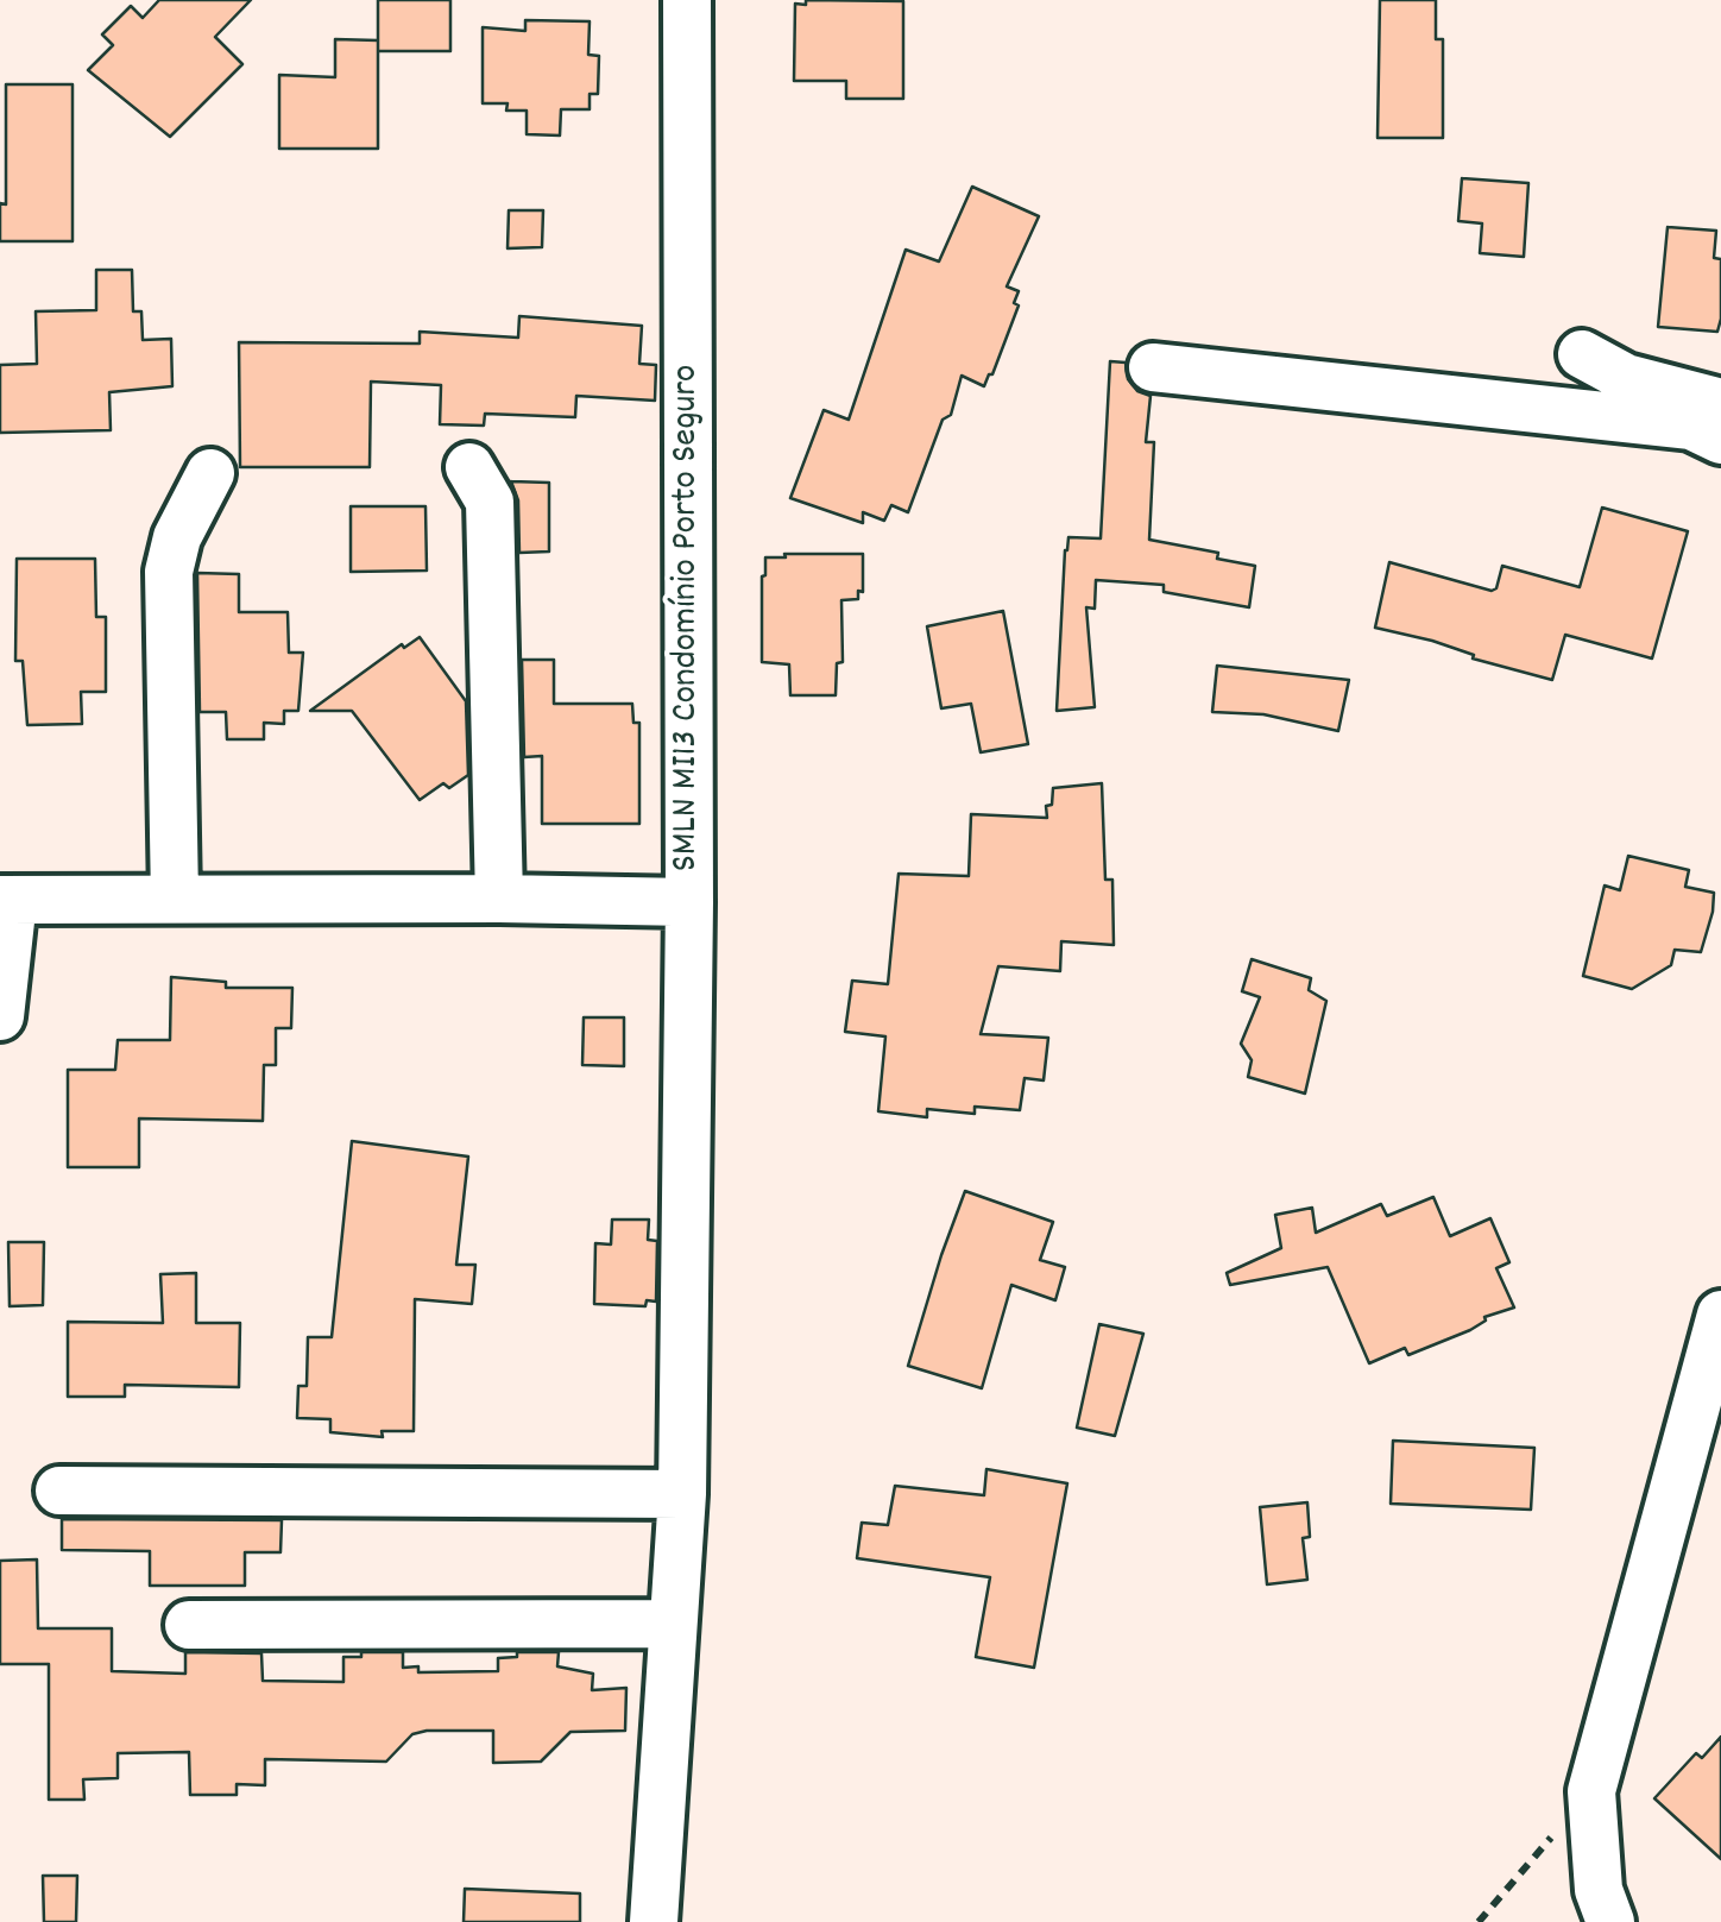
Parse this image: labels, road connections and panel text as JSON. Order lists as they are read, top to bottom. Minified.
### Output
{"streets":{"street":["SMLN MI13 Condomínio Porto Seguro"]}}
